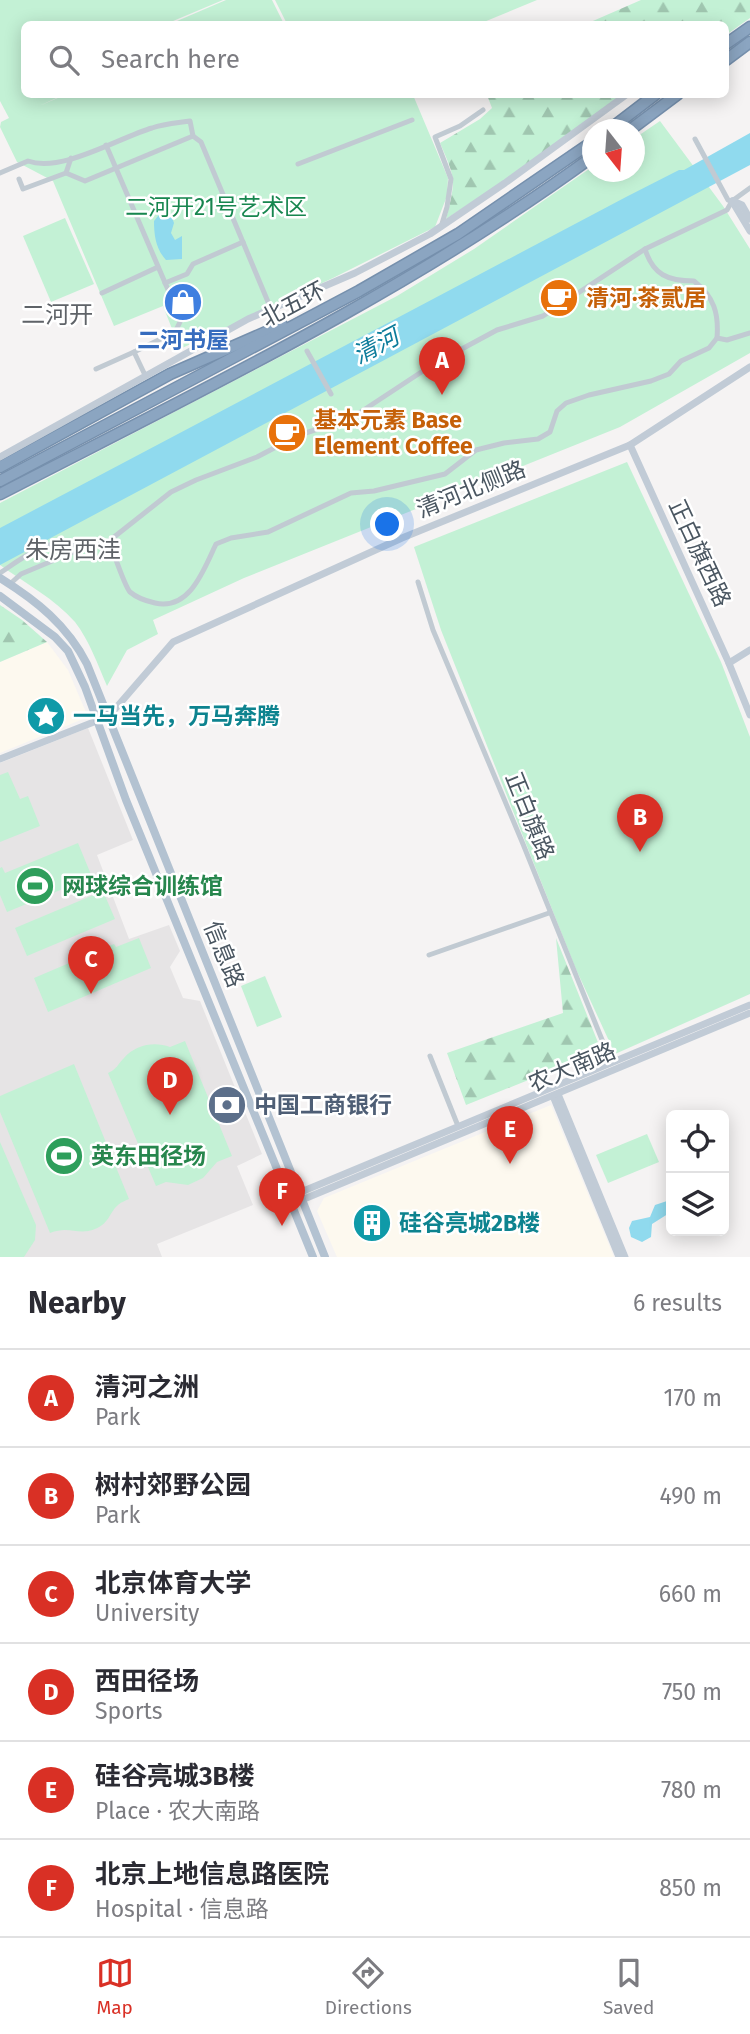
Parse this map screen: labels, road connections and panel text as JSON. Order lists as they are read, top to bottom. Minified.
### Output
{"streets":{"highway":["北五环"],"main road":["信息路"],"street":["清河北侧路","正白旗西路","正白旗路","农大南路"]},"crossings":[["清河北侧路","正白旗西路"],["清河北侧路","信息路"],["正白旗路","农大南路"],["信息路","农大南路"]],"districts":["二河开","朱房西洼"],"water":["清河"],"parks":["二河开21号艺术区"],"places":{"cafe":["清河·茶贰居","基本元素 Base Element Coffee"],"shop":["二河书屋"],"place":["一马当先，万马奔腾"],"sports":["网球综合训练馆","英东田径场"],"bank":["中国工商银行"],"building":["硅谷亮城2B楼"]},"north":"bottom","page":{"search":"Search here","pins":["A","B","C","D","E","F"],"heading":["Nearby","6 results"],"list":[{"mark":"A","name":"清河之洲","note":"Park","value":"170 m"},{"mark":"B","name":"树村郊野公园","note":"Park","value":"490 m"},{"mark":"C","name":"北京体育大学","note":"University","value":"660 m"},{"mark":"D","name":"西田径场","note":"Sports","value":"750 m"},{"mark":"E","name":"硅谷亮城3B楼","note":"Place · 农大南路","value":"780 m"},{"mark":"F","name":"北京上地信息路医院","note":"Hospital · 信息路","value":"850 m"}],"nav":["Map","Directions","Saved"]}}
